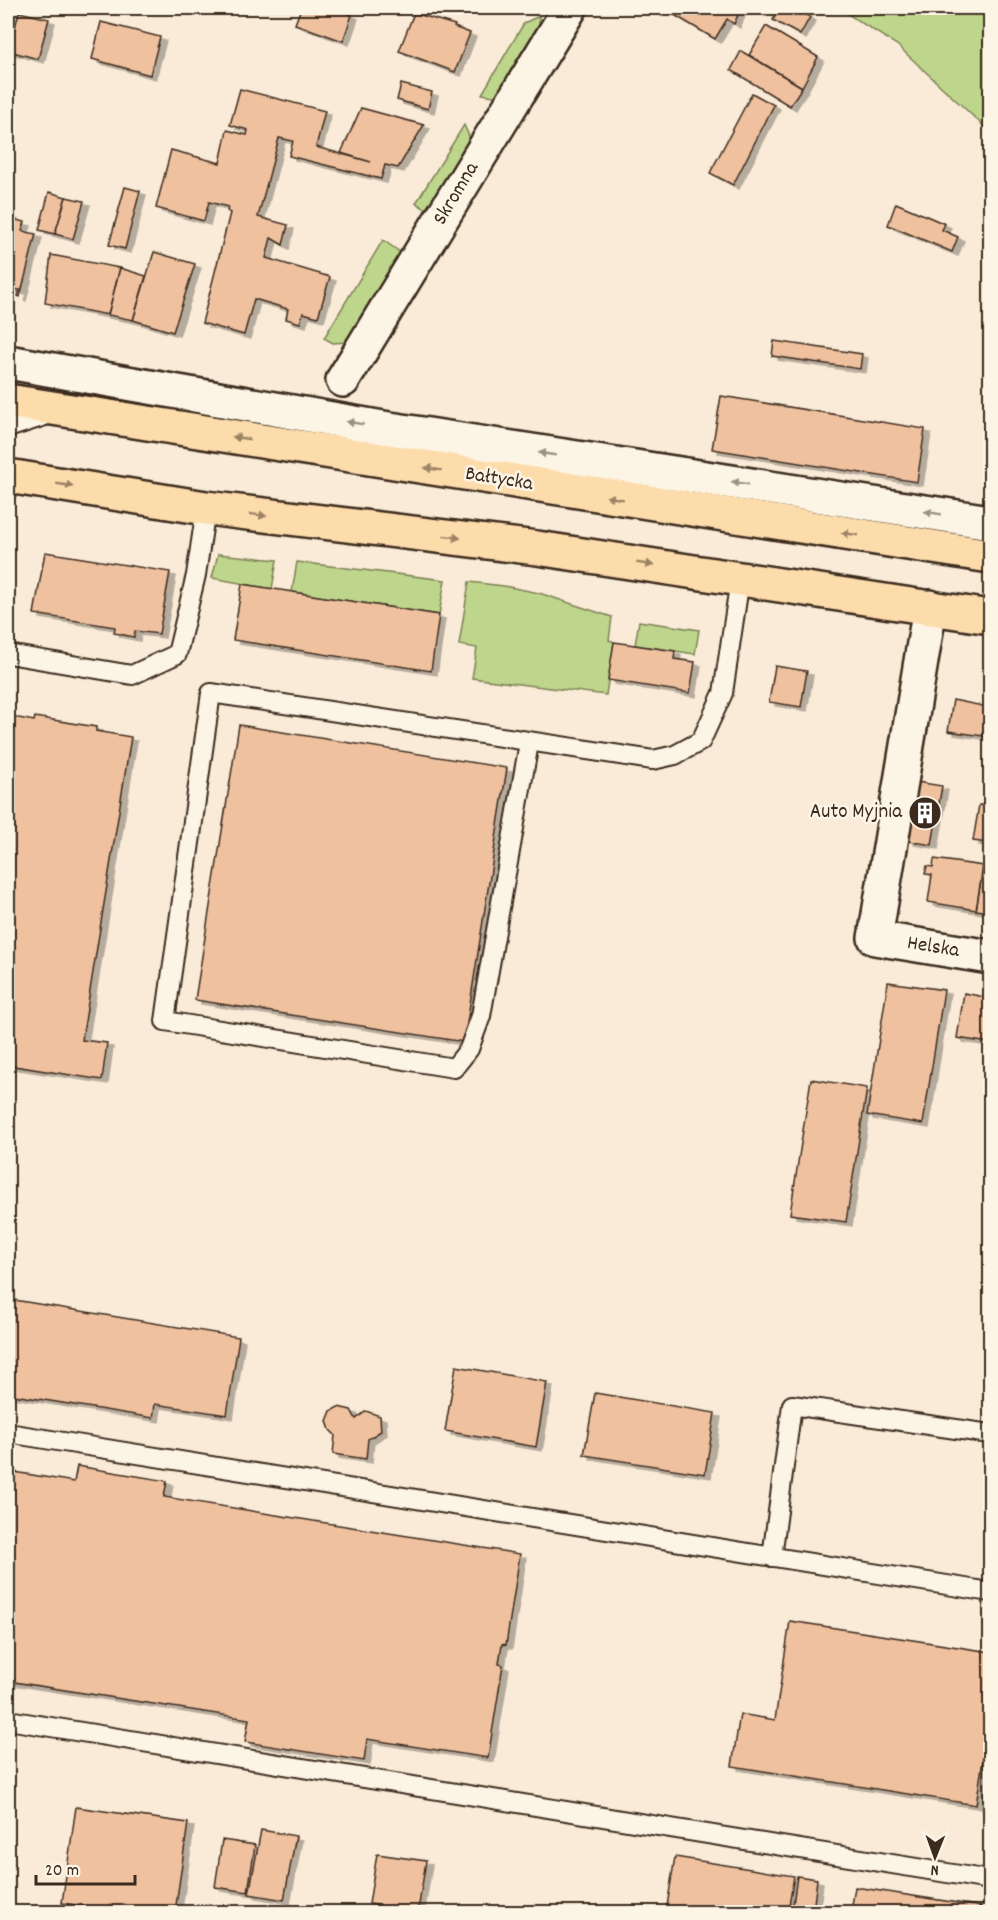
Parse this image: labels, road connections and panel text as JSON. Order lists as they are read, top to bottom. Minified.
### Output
{"streets":{"main road":["Bałtycka"],"street":["Skromna","Helska"]},"places":{"building":["Auto Myjnia"]},"scale_bar":"20 m","north":"bottom"}
